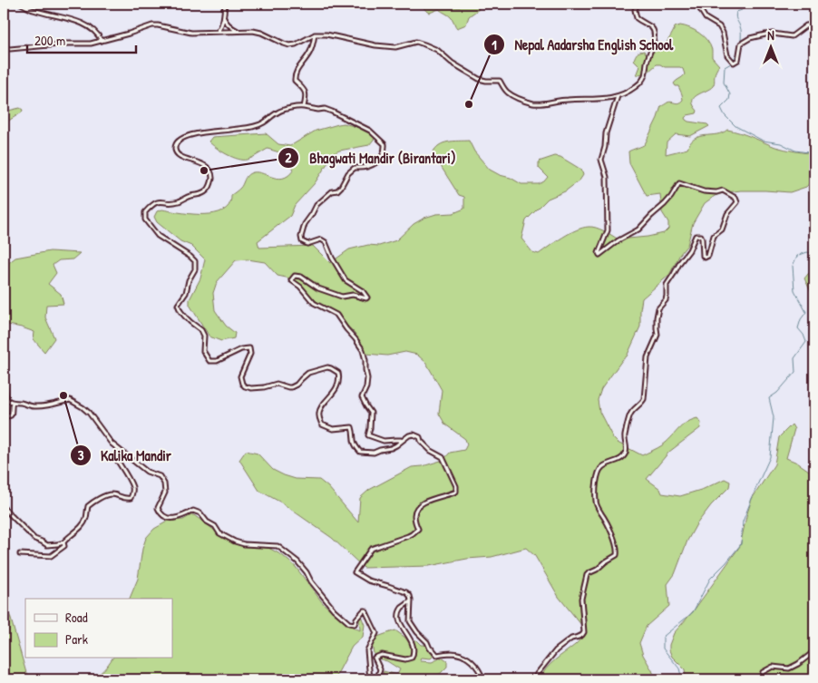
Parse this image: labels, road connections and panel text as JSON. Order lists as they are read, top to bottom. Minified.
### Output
{"places":["Nepal Aadarsha English School","Bhagwati Mandir (Birantari)","Kalika Mandir"],"legend":["Road","Park"],"scale_bar":"200 m","north":"top"}
